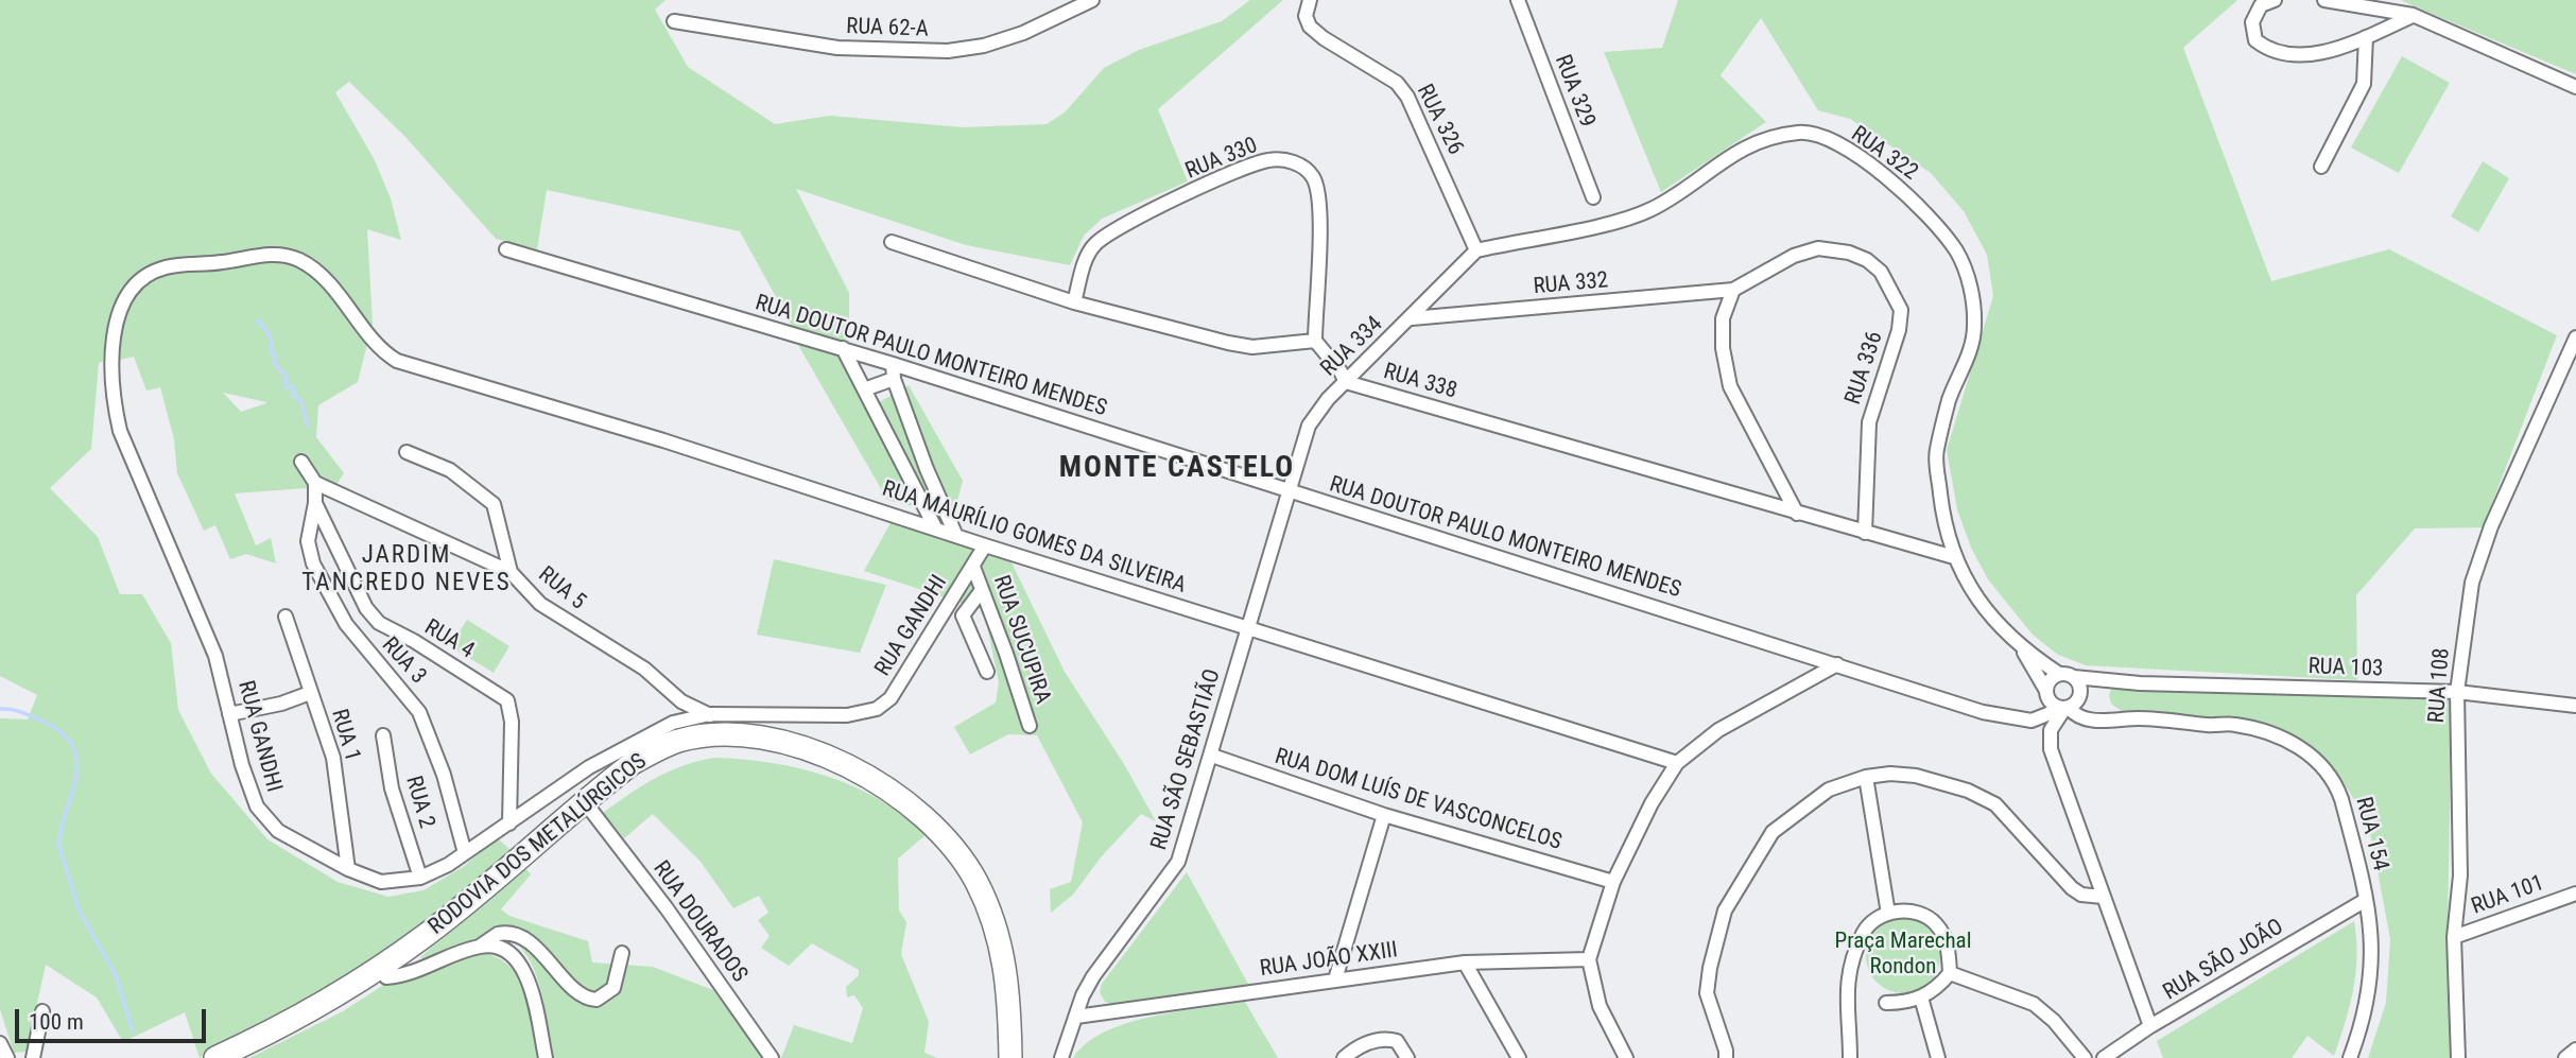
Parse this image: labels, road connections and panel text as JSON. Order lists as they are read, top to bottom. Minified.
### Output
{"streets":{"main road":["RODOVIA DOS METALÚRGICOS"],"street":["RUA 62-A","RUA 329","RUA 326","RUA 322","RUA 330","RUA 332","RUA 334","RUA DOUTOR PAULO MONTEIRO MENDES","RUA 336","RUA 338","RUA MAURÍLIO GOMES DA SILVEIRA","RUA 5","RUA GANDHI","RUA 4","RUA SUCUPIRA","RUA 3","RUA 103","RUA 108","RUA 1","RUA SÃO SEBASTIÃO","RUA DOM LUÍS DE VASCONCELOS","RUA 2","RUA 154","RUA 101","RUA DOURADOS","RUA JOÃO XXIII","RUA SÃO JOÃO"]},"crossings":[["RUA 326","RUA 322"],["RUA 326","RUA 334"],["RUA 322","RUA 334"],["RUA 322","RUA 338"],["RUA 332","RUA 334"],["RUA 332","RUA 336"],["RUA 334","RUA DOUTOR PAULO MONTEIRO MENDES"],["RUA 334","RUA 338"],["RUA 334","RUA SÃO SEBASTIÃO"],["RUA DOUTOR PAULO MONTEIRO MENDES","RUA 103"],["RUA DOUTOR PAULO MONTEIRO MENDES","RUA SÃO SEBASTIÃO"],["RUA DOUTOR PAULO MONTEIRO MENDES","RUA 154"],["RUA 336","RUA 338"],["RUA MAURÍLIO GOMES DA SILVEIRA","RUA GANDHI"],["RUA MAURÍLIO GOMES DA SILVEIRA","RUA SÃO SEBASTIÃO"],["RUA 5","RUA GANDHI"],["RUA 5","RUA 4"],["RUA GANDHI","RUA 4"],["RUA GANDHI","RUA SUCUPIRA"],["RUA GANDHI","RUA 3"],["RUA GANDHI","RUA 1"],["RUA GANDHI","RUA 2"],["RUA 4","RUA 3"],["RUA 103","RUA 108"],["RUA 103","RUA 154"],["RUA 108","RUA 101"],["RUA SÃO SEBASTIÃO","RUA DOM LUÍS DE VASCONCELOS"],["RUA SÃO SEBASTIÃO","RUA JOÃO XXIII"],["RUA 154","RUA SÃO JOÃO"],["RODOVIA DOS METALÚRGICOS","RUA DOURADOS"]],"districts":["MONTE CASTELO","JARDIM TANCREDO NEVES"],"parks":["Praça Marechal Rondon"],"scale_bar":"100 m"}
